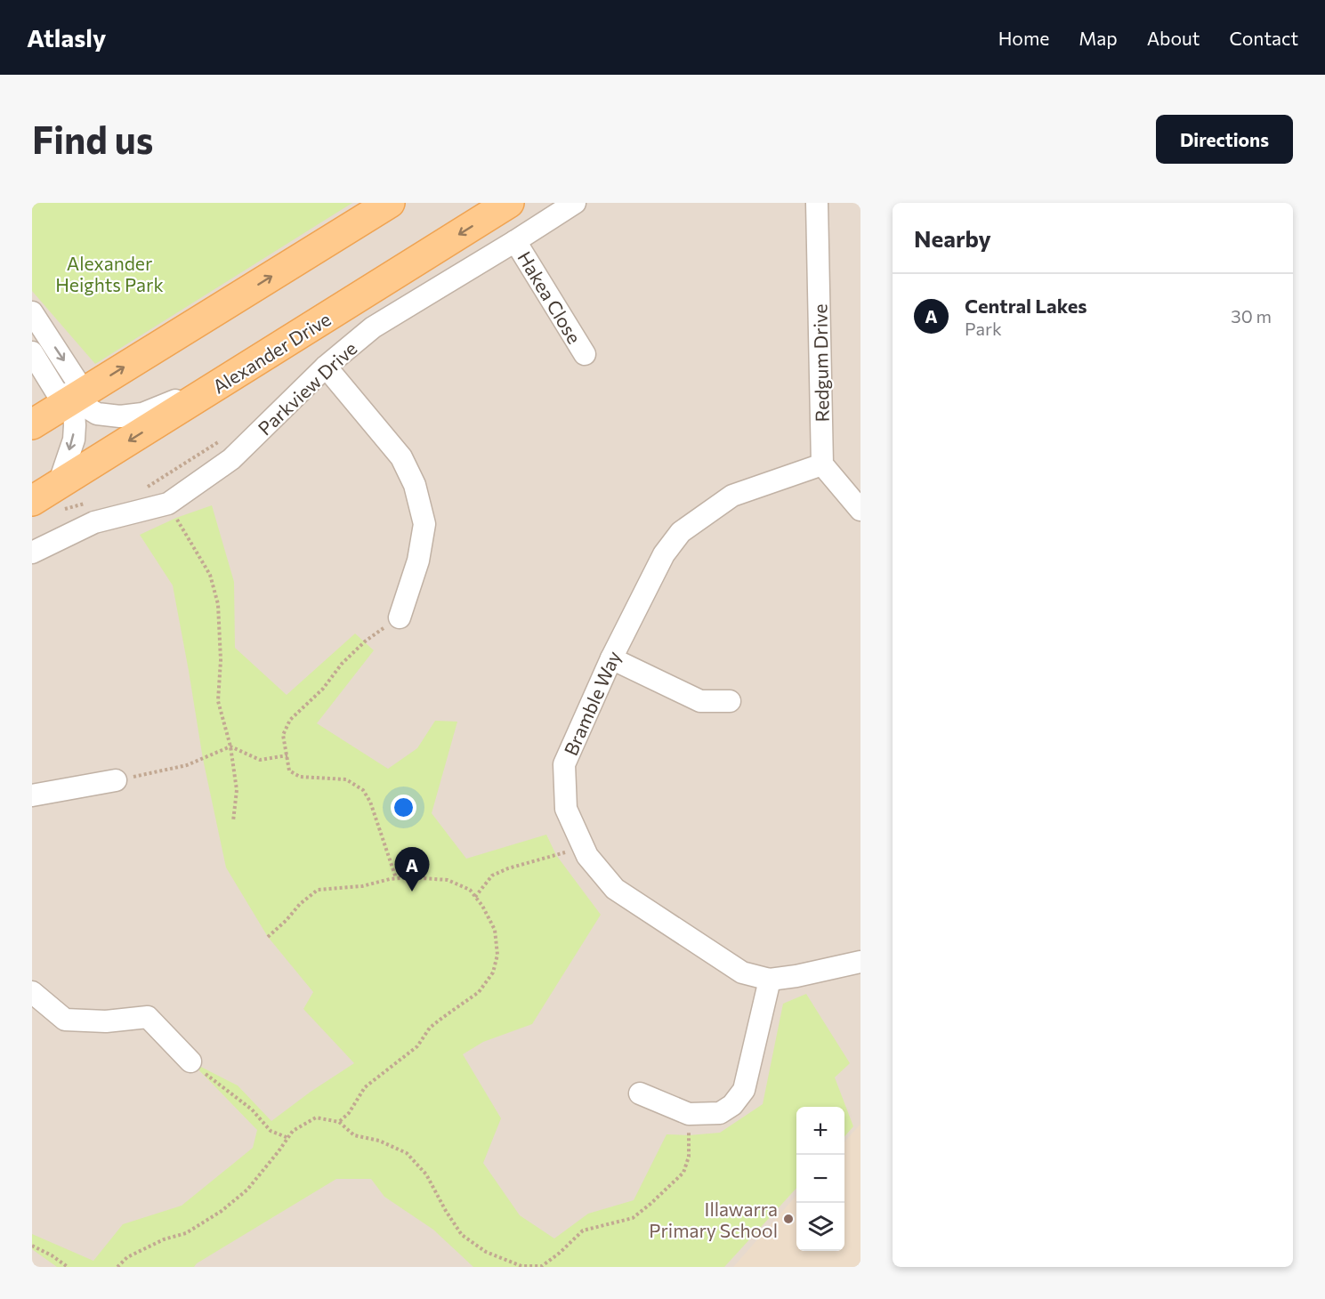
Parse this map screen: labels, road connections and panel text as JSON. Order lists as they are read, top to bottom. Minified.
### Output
{"streets":{"main road":["Alexander Drive"],"street":["Hakea Close","Redgum Drive","Parkview Drive","Bramble Way"]},"crossings":[["Hakea Close","Parkview Drive"],["Redgum Drive","Bramble Way"]],"parks":["Alexander Heights Park"],"places":["Illawarra Primary School"],"page":{"header":"Atlasly","nav":["Home","Map","About","Contact"],"buttons":"Directions","title":"Find us","heading":"Nearby","list":[{"mark":"A","name":"Central Lakes","note":"Park","value":"30 m"}],"pins":"A","map_buttons":["+","−"]}}
